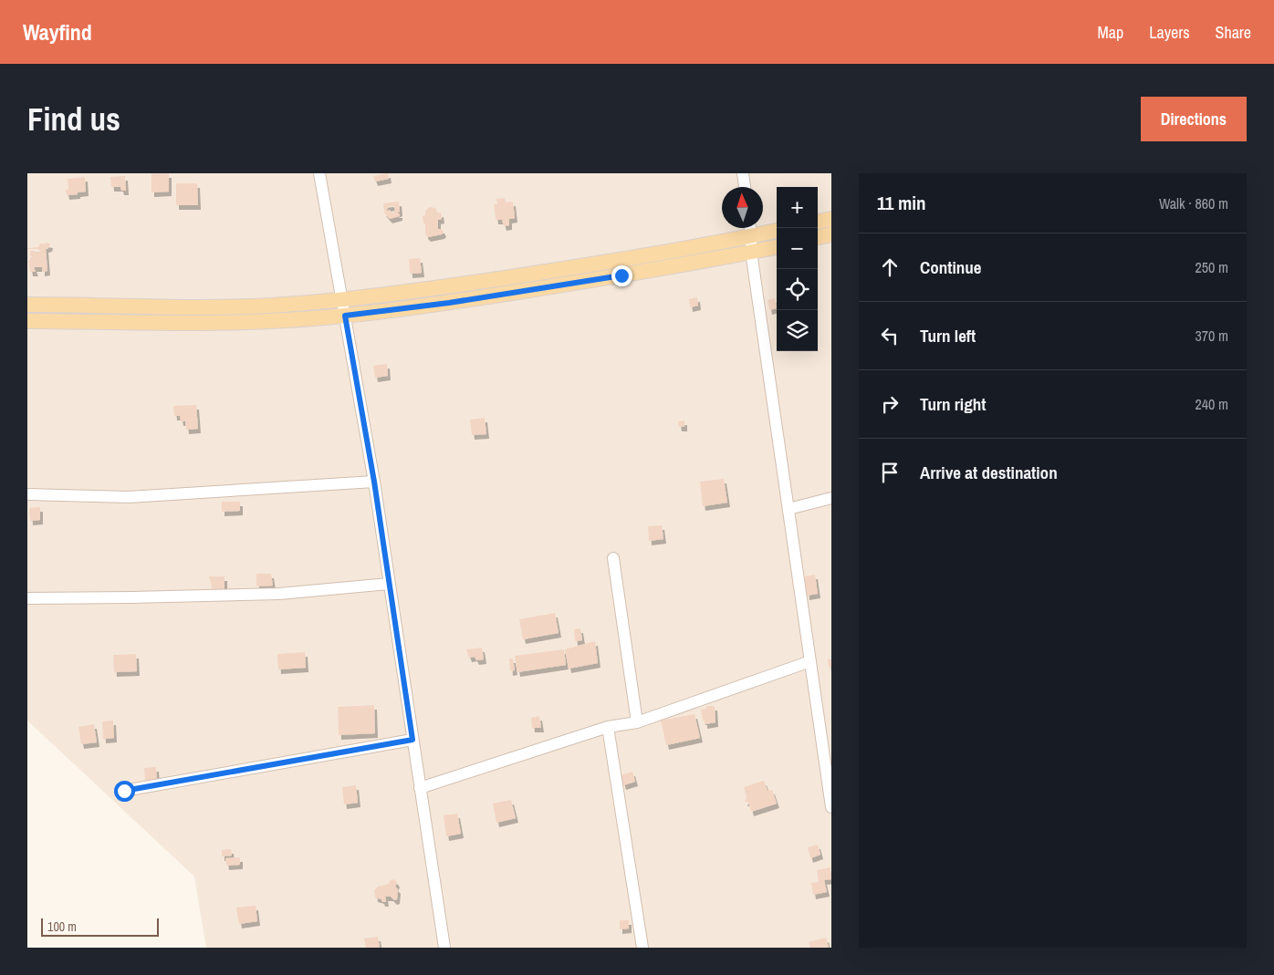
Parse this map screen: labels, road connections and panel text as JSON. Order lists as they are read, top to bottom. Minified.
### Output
{"scale_bar":"100 m","north":"top","page":{"header":"Wayfind","nav":["Map","Layers","Share"],"buttons":"Directions","title":"Find us","heading":["11 min","Walk · 860 m"],"map_buttons":["+","−"],"list":[["Continue","250 m"],["Turn left","370 m"],["Turn right","240 m"],"Arrive at destination"],"scale":"100 m"}}
